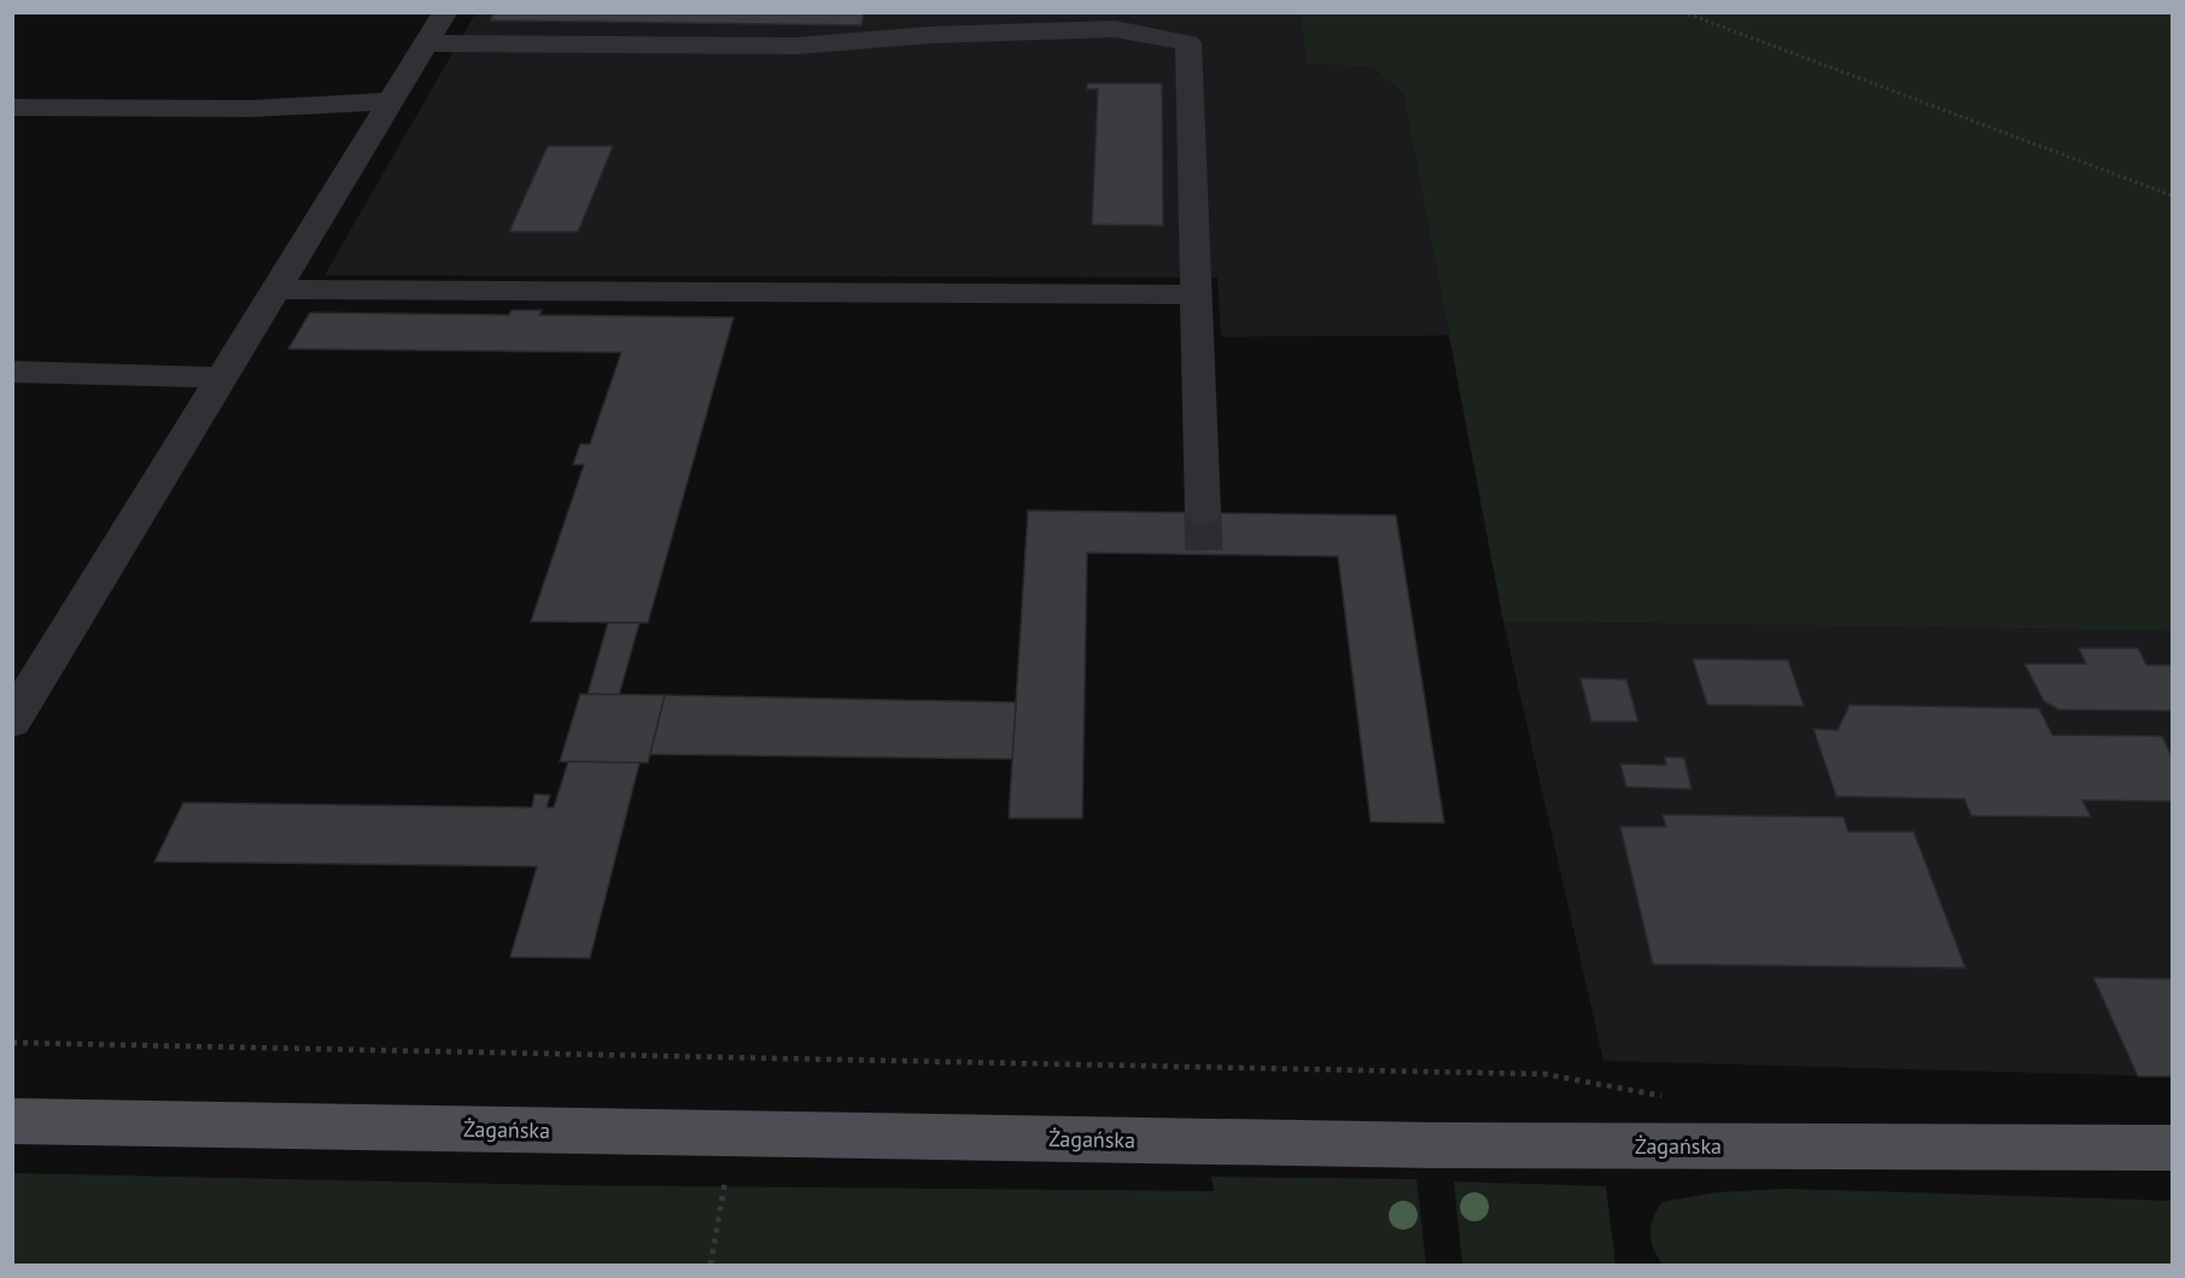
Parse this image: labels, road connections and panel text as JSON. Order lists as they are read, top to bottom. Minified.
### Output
{"streets":{"main road":["Żagańska"]}}
